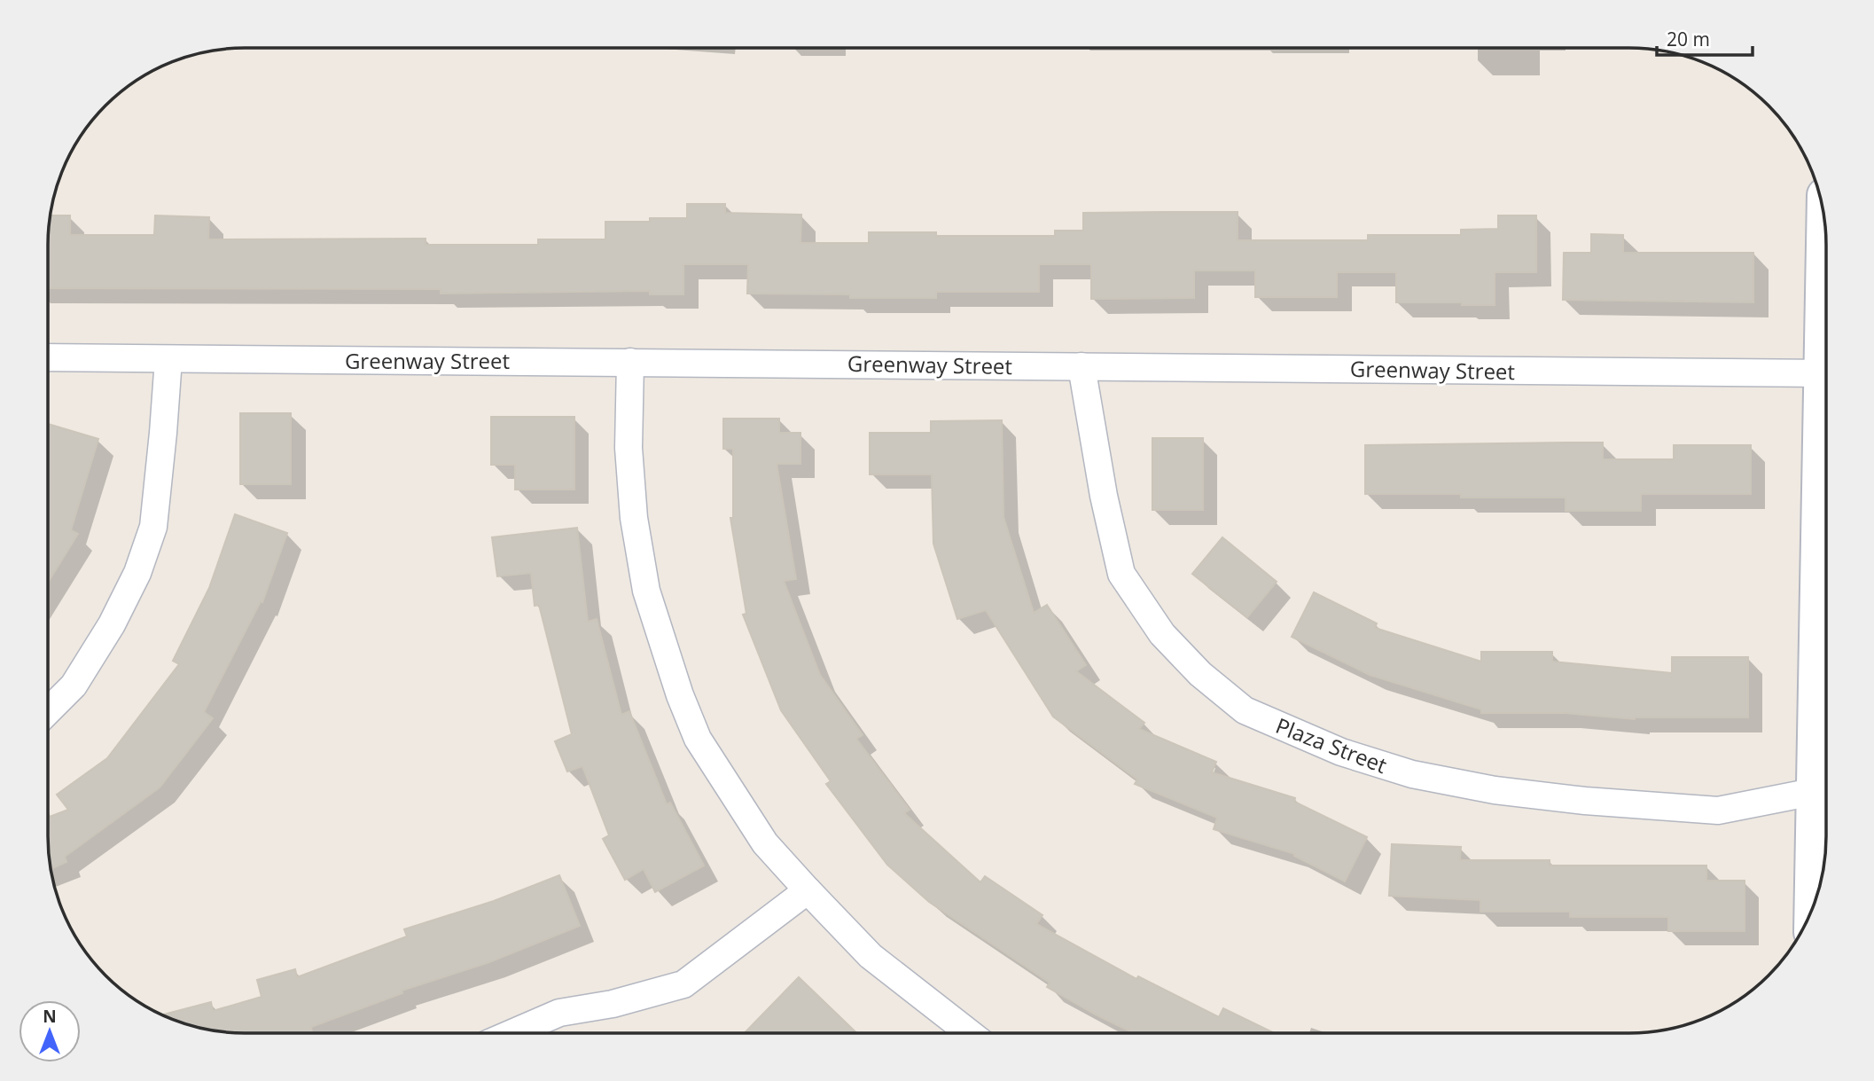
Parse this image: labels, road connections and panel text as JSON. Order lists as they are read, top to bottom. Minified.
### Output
{"streets":{"street":["Greenway Street","Plaza Street"]},"crossings":[["Greenway Street","Plaza Street"]],"scale_bar":"20 m","north":"top"}
